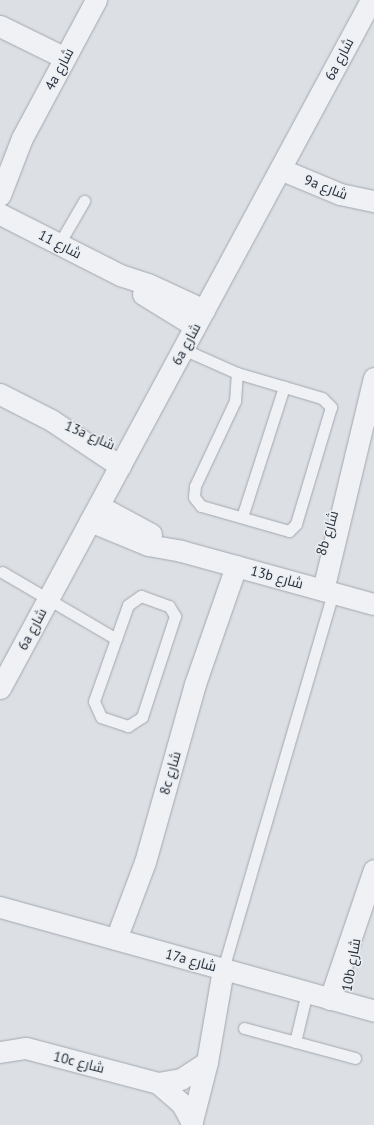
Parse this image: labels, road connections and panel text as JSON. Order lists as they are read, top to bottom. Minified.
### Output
{"streets":{"street":["6a شارع","4a شارع","9a شارع","شارع 11","13a شارع","8b شارع","13b شارع","8c شارع","17a شارع","10b شارع","10c شارع"]},"crossings":[["6a شارع","9a شارع"],["6a شارع","شارع 11"],["6a شارع","13a شارع"],["6a شارع","13b شارع"],["8b شارع","13b شارع"],["13b شارع","8c شارع"],["8c شارع","17a شارع"],["17a شارع","10b شارع"],["17a شارع","10c شارع"]]}
